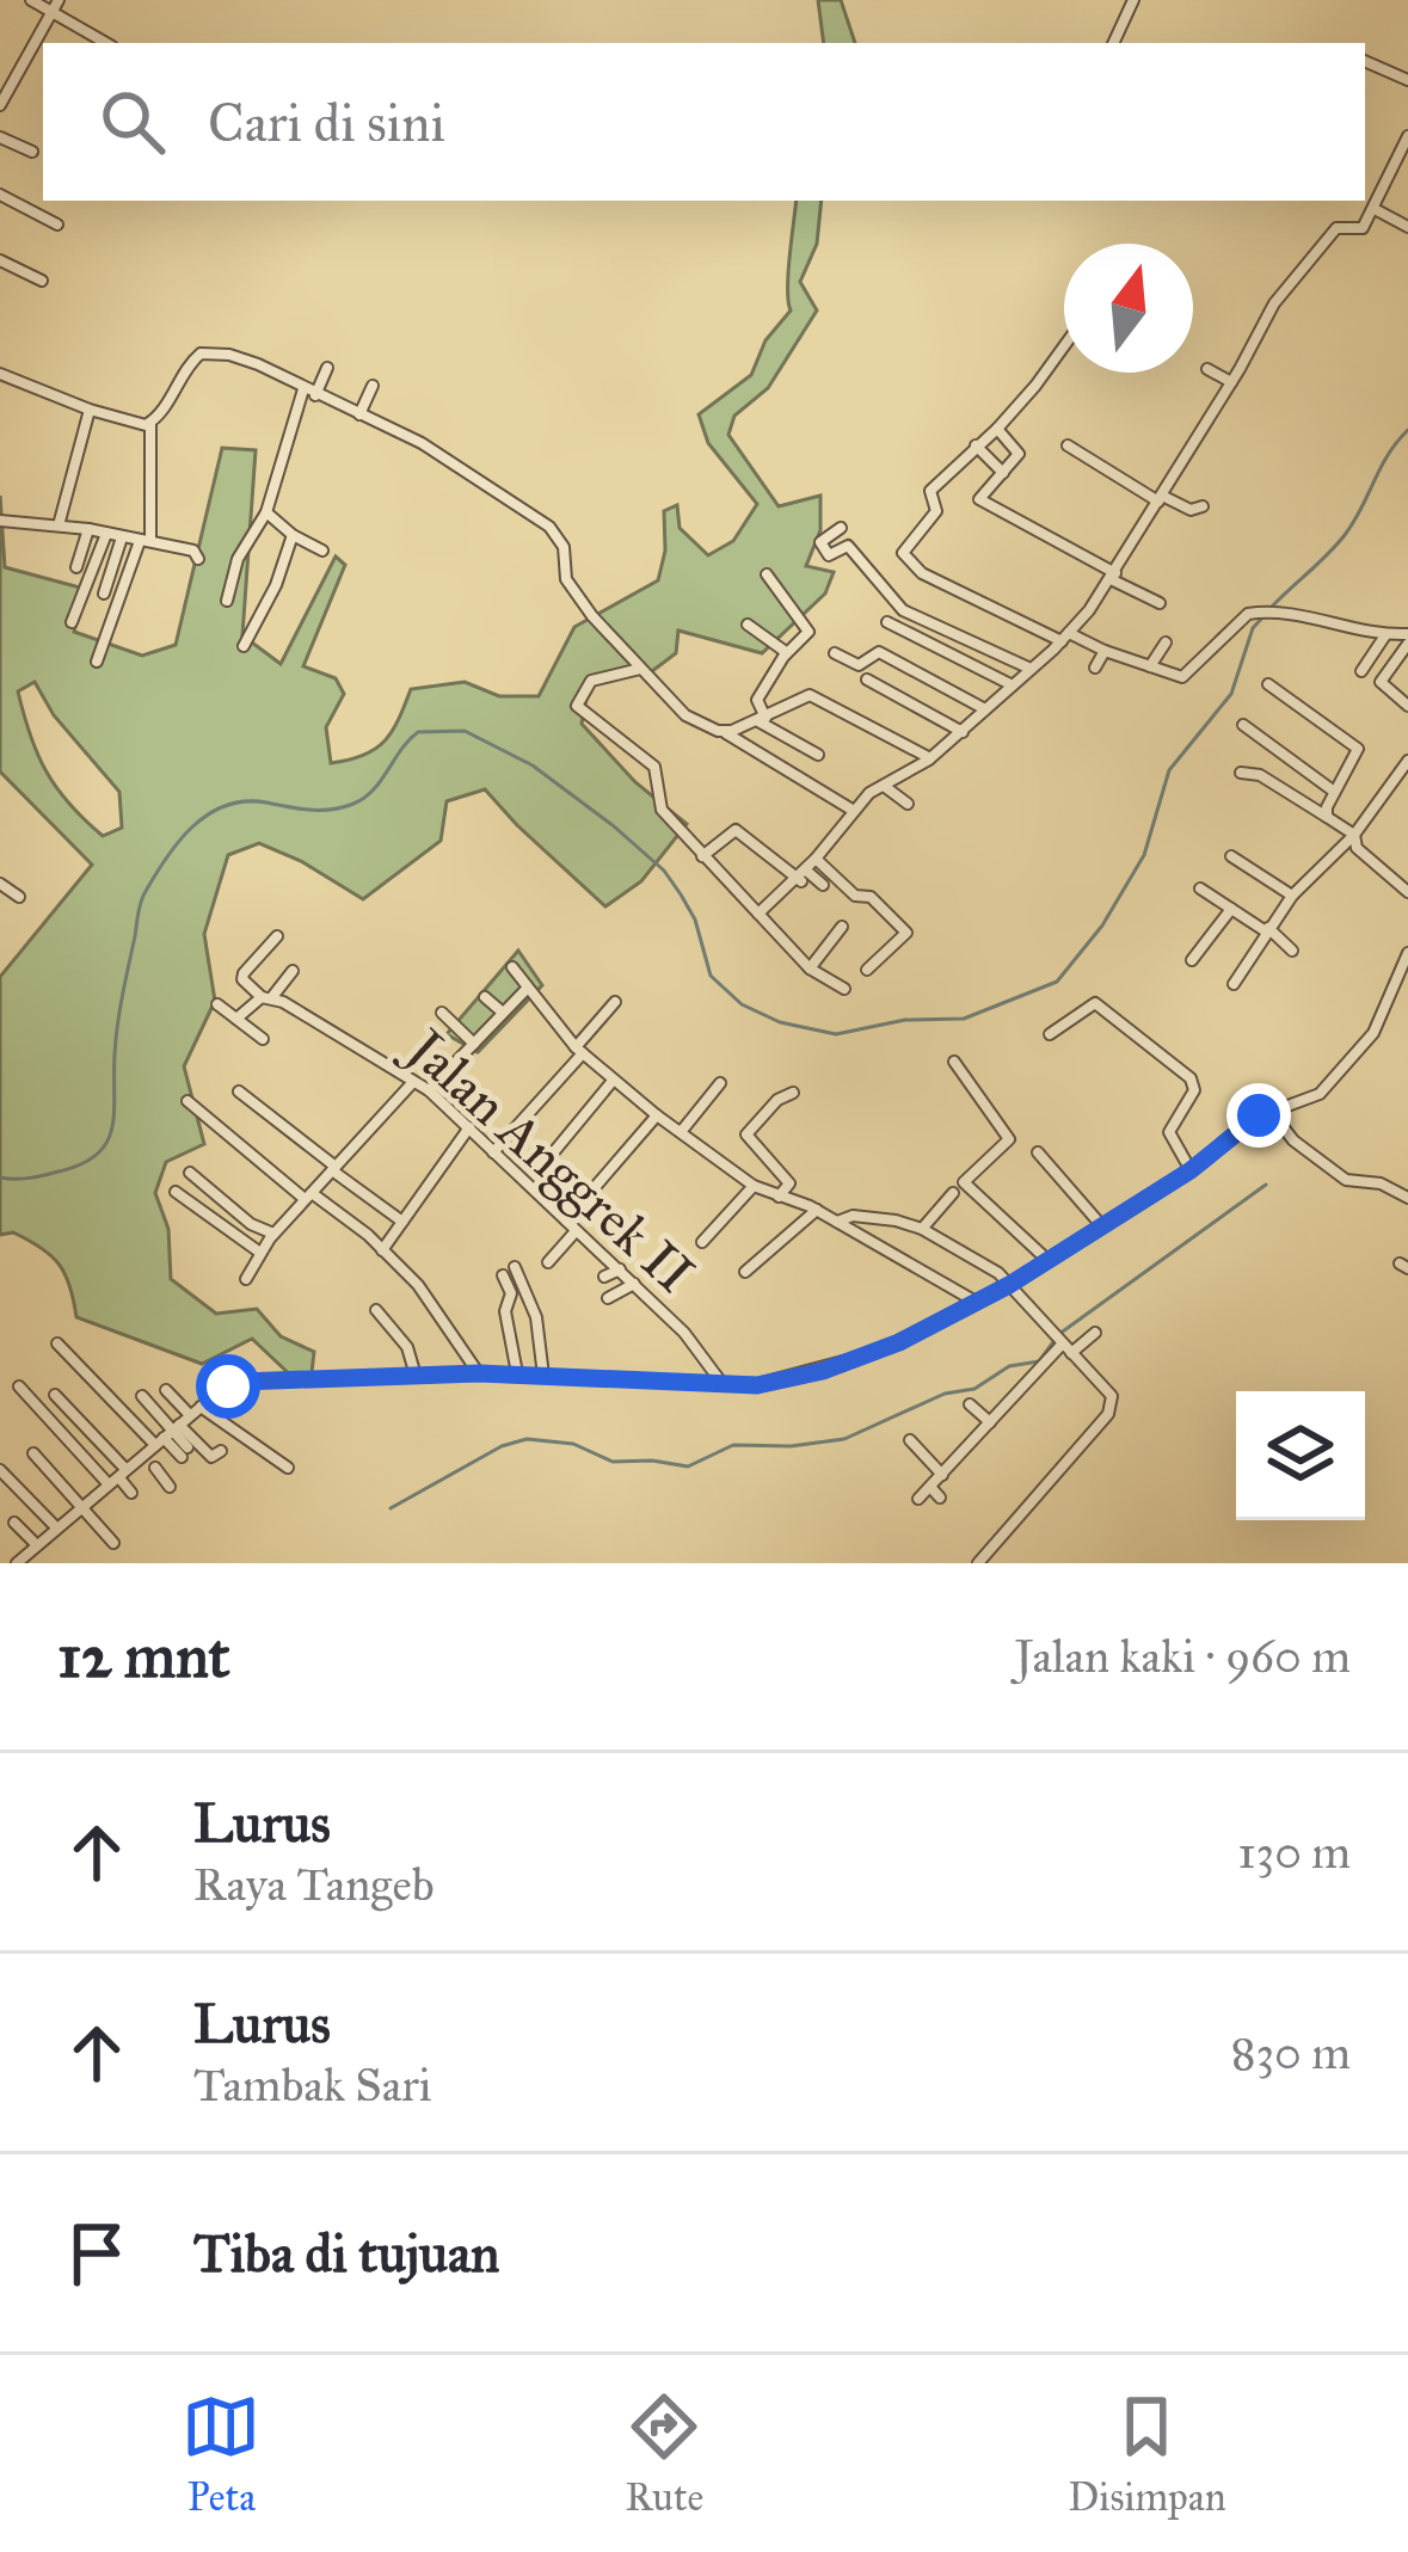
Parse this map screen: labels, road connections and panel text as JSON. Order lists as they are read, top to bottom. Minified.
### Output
{"streets":{"street":["Jalan Anggrek II"]},"north":"top","page":{"search":"Cari di sini","heading":["12 mnt","Jalan kaki · 960 m"],"list":[["Lurus","Raya Tangeb","130 m"],["Lurus","Tambak Sari","830 m"],"Tiba di tujuan"],"nav":["Peta","Rute","Disimpan"]}}
